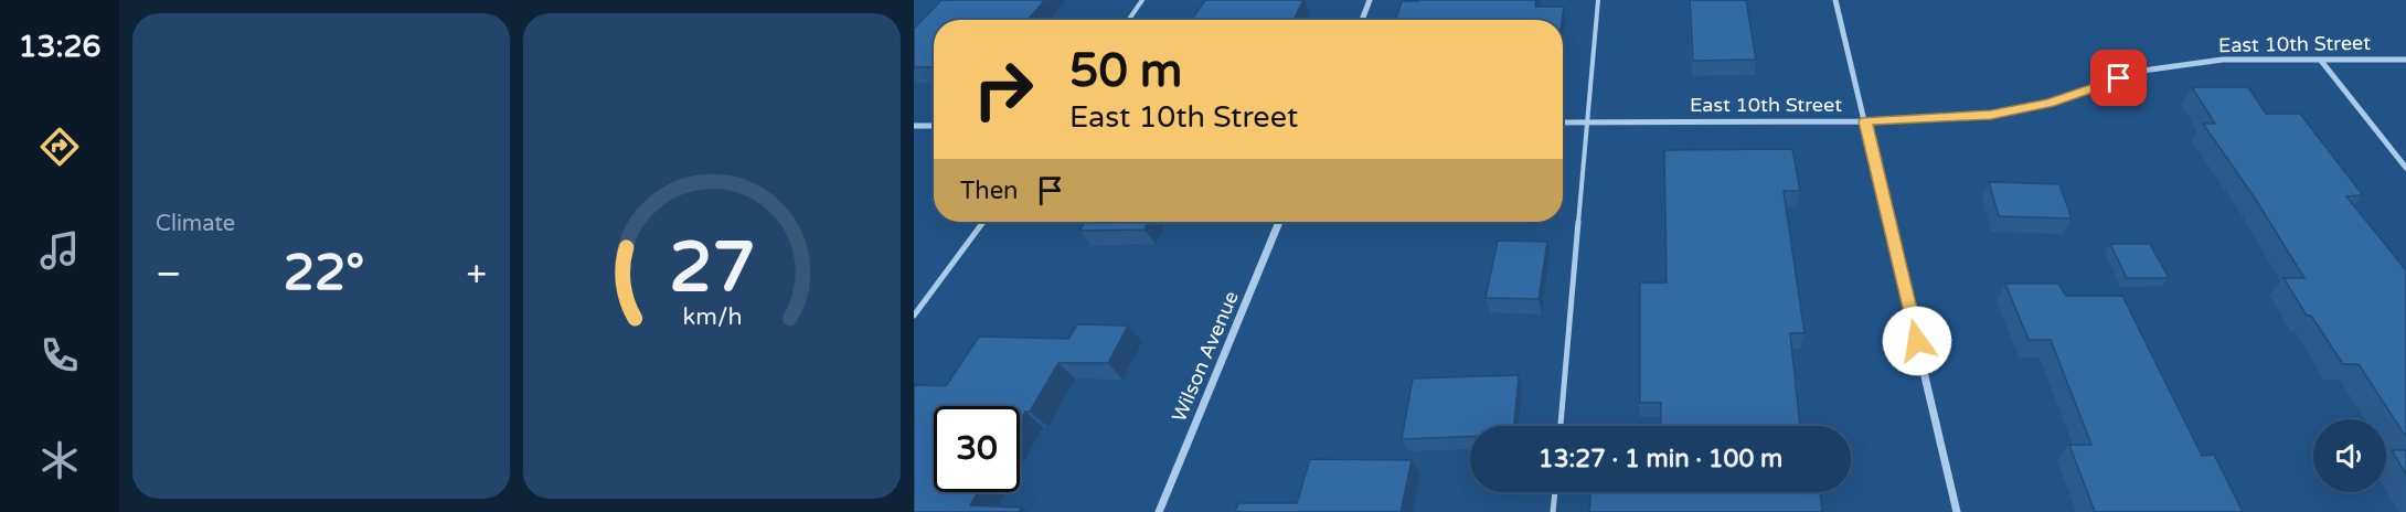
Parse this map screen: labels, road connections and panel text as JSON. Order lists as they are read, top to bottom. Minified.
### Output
{"streets":{"street":["East 10th Street","Wilson Avenue"]},"page":{"tabs":"13:26","tile":"Climate","turn":["50 m","East 10th Street"],"then":"Then","heat":["−","22°","+"],"limit":"30","trip":"13:27 · 1 min · 100 m","gauge":["27","km/h"]}}
